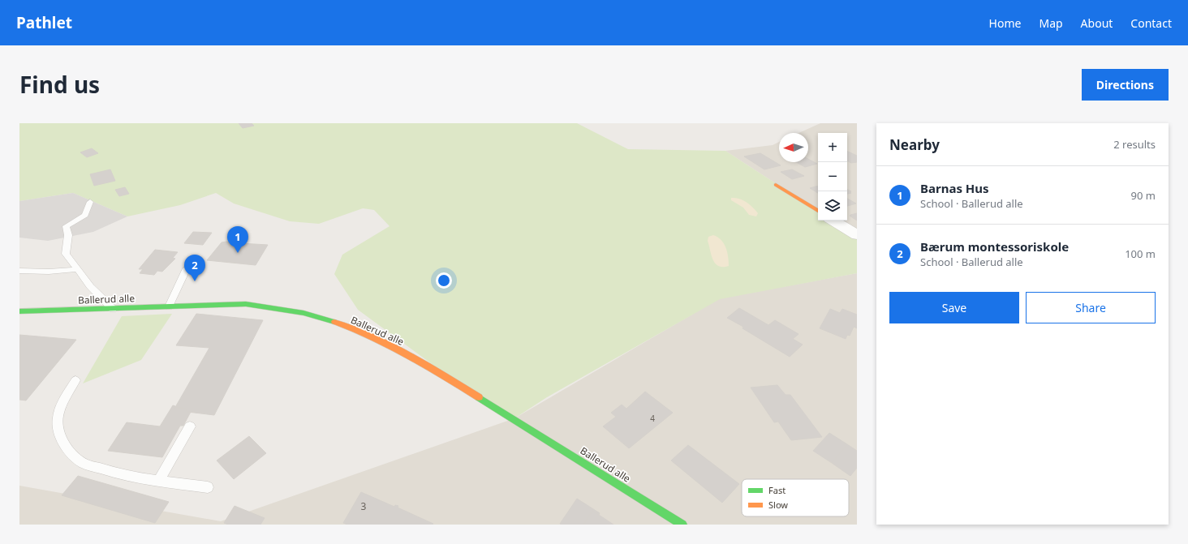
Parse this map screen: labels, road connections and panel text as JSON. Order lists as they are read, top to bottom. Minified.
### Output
{"streets":{"street":["Ballerud alle"]},"house_numbers":["4","3"],"legend":["Fast","Slow"],"north":"left","page":{"header":"Pathlet","nav":["Home","Map","About","Contact"],"title":"Find us","buttons":["Directions",["Save","Share"]],"heading":["Nearby","2 results"],"map_buttons":["+","−"],"list":[{"mark":"1","name":"Barnas Hus","note":"School · Ballerud alle","value":"90 m"},{"mark":"2","name":"Bærum montessoriskole","note":"School · Ballerud alle","value":"100 m"}],"pins":["1","2"]}}
